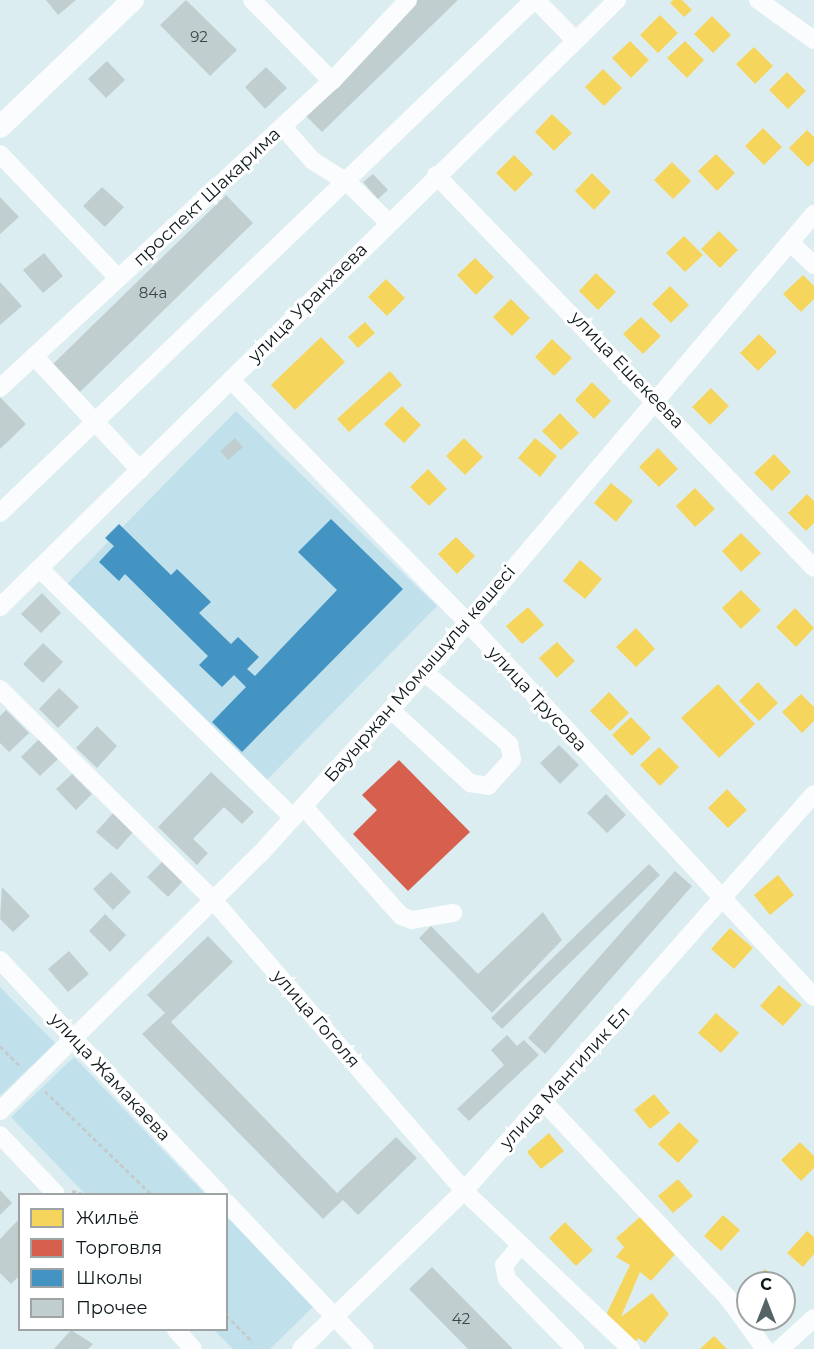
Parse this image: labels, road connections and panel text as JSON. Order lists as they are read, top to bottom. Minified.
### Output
{"streets":{"street":["проспект Шакарима","улица Уранхаева","улица Ешекеева","Бауыржан Момышұлы көшесі","улица Трусова","улица Гоголя","улица Жамакаева","улица Мангилик Ел"]},"crossings":[["улица Уранхаева","улица Ешекеева"],["улица Уранхаева","улица Трусова"],["улица Ешекеева","Бауыржан Момышұлы көшесі"],["Бауыржан Момышұлы көшесі","улица Трусова"],["Бауыржан Момышұлы көшесі","улица Гоголя"],["Бауыржан Момышұлы көшесі","улица Жамакаева"],["улица Трусова","улица Мангилик Ел"],["улица Гоголя","улица Мангилик Ел"]],"house_numbers":["92","84а","42"],"legend":["Жильё","Торговля","Школы","Прочее"],"north":"top"}
